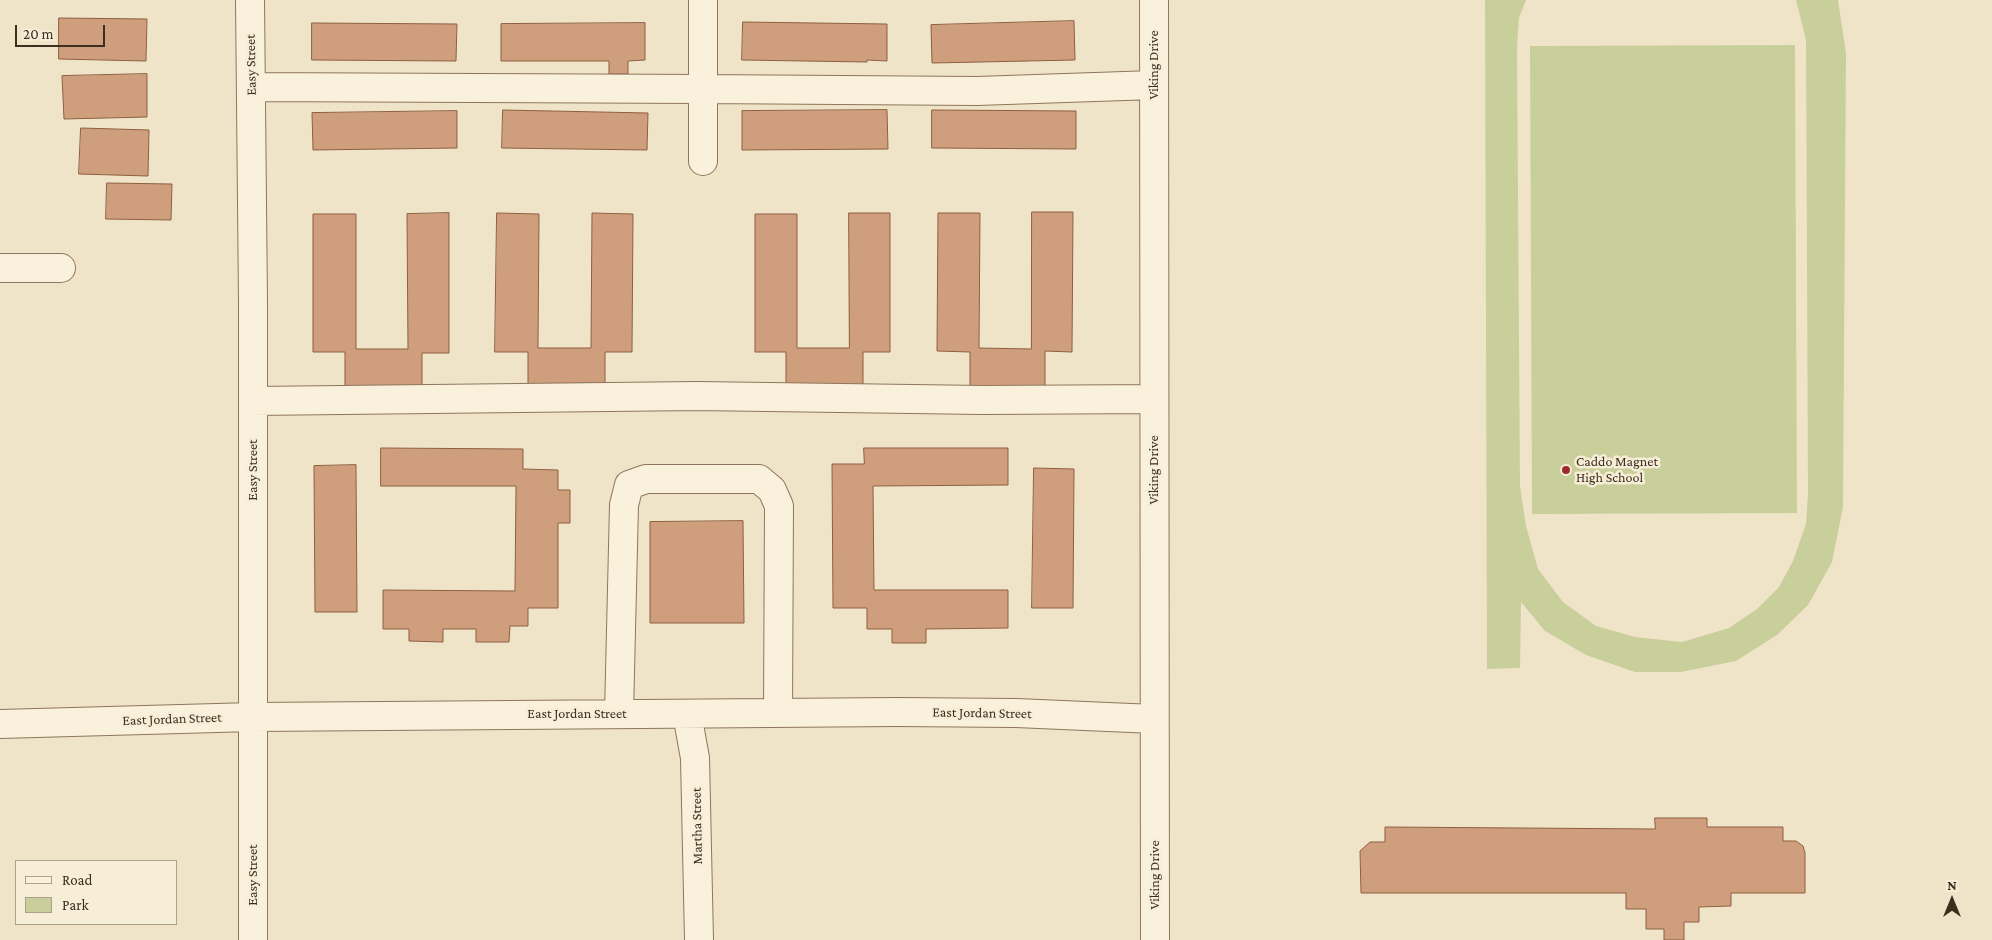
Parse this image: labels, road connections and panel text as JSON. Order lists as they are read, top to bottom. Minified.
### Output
{"streets":{"street":["Easy Street","Viking Drive","East Jordan Street","Martha Street"]},"crossings":[["Easy Street","East Jordan Street"],["Viking Drive","East Jordan Street"],["East Jordan Street","Martha Street"]],"places":["Caddo Magnet High School"],"legend":["Road","Park"],"scale_bar":"20 m","north":"top"}
